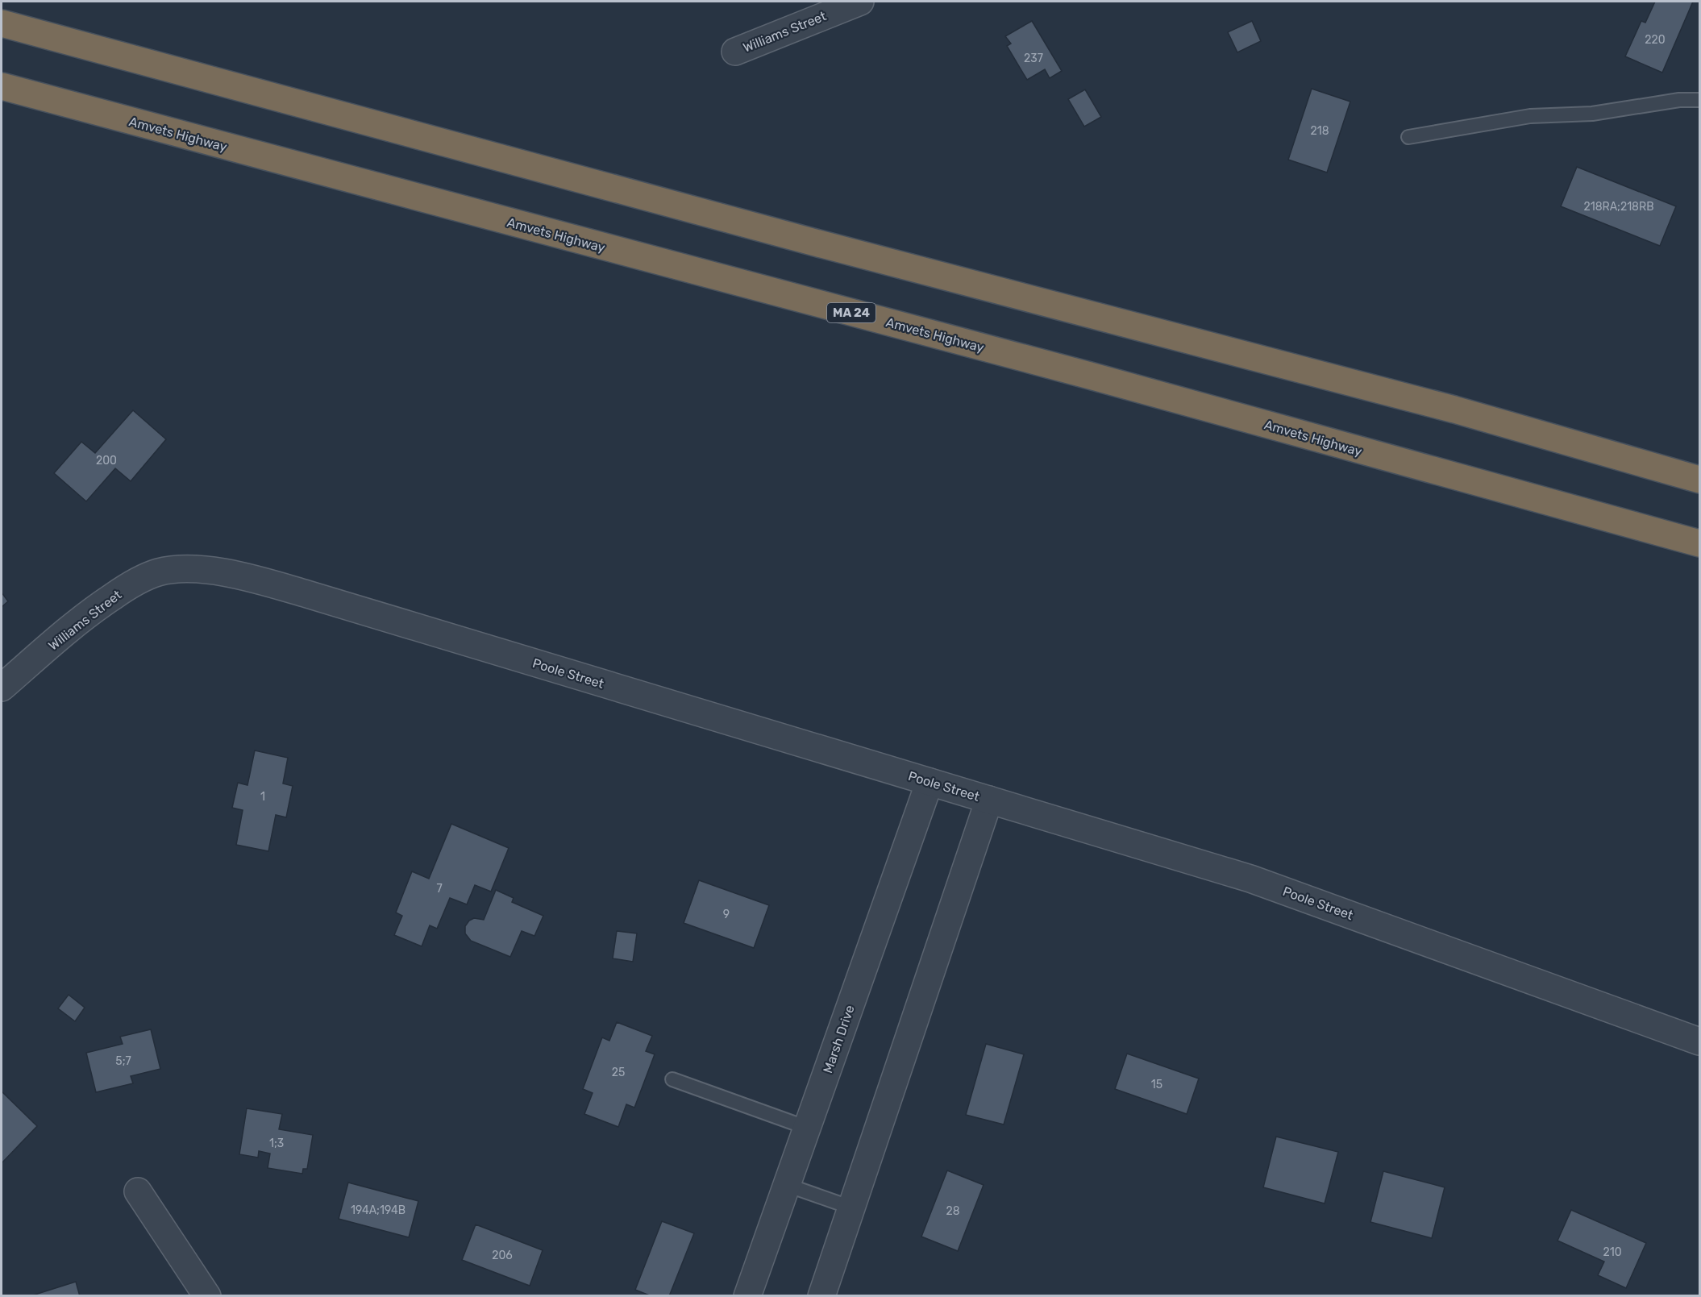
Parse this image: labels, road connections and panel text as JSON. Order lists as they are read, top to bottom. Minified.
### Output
{"streets":{"highway":["Amvets Highway","MA 24"],"street":["Williams Street","Poole Street","Marsh Drive"]},"crossings":[["Williams Street","Poole Street"],["Poole Street","Marsh Drive"]],"house_numbers":["220","237","218","218RA;218RB","200","1","7","9","5;7","25","15","1;3","194A;194B","28","210","206"]}
